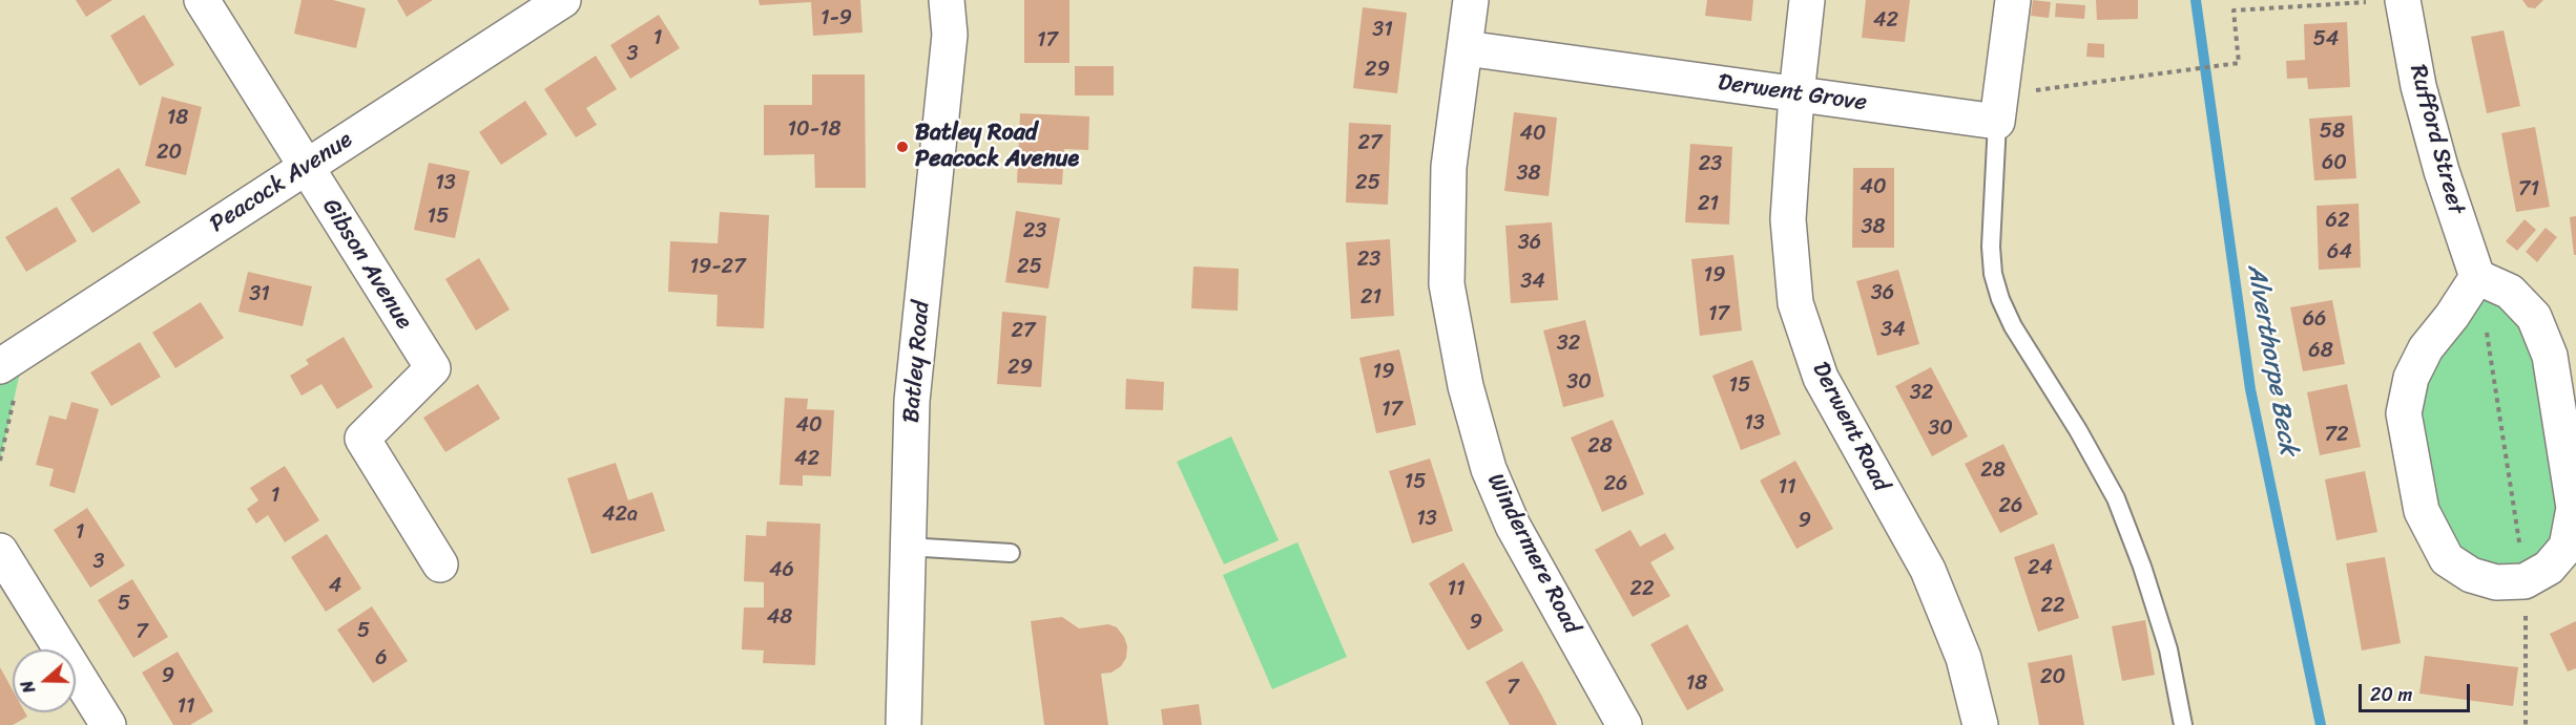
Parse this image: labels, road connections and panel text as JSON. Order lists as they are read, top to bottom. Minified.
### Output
{"streets":{"street":["Derwent Grove","Rufford Street","Peacock Avenue","Gibson Avenue","Batley Road","Derwent Road","Windermere Road"]},"crossings":[["Derwent Grove","Derwent Road"],["Derwent Grove","Windermere Road"],["Peacock Avenue","Gibson Avenue"]],"water":["Alverthorpe Beck"],"places":["Batley Road Peacock Avenue"],"house_numbers":["1-9","42","31","1","54","17","3","29","18","10-18","58","40","27","20","60","23","38","13","25","40","71","21","15","62","38","23","36","64","23","19-27","25","19","34","36","31","21","17","66","34","27","32","68","29","19","30","15","32","17","13","40","30","72","28","42","28","15","26","11","1","26","42a","13","9","1","3","24","46","4","11","22","5","22","48","9","5","7","6","9","20","18","7","11"],"scale_bar":"20 m","north":"left"}
